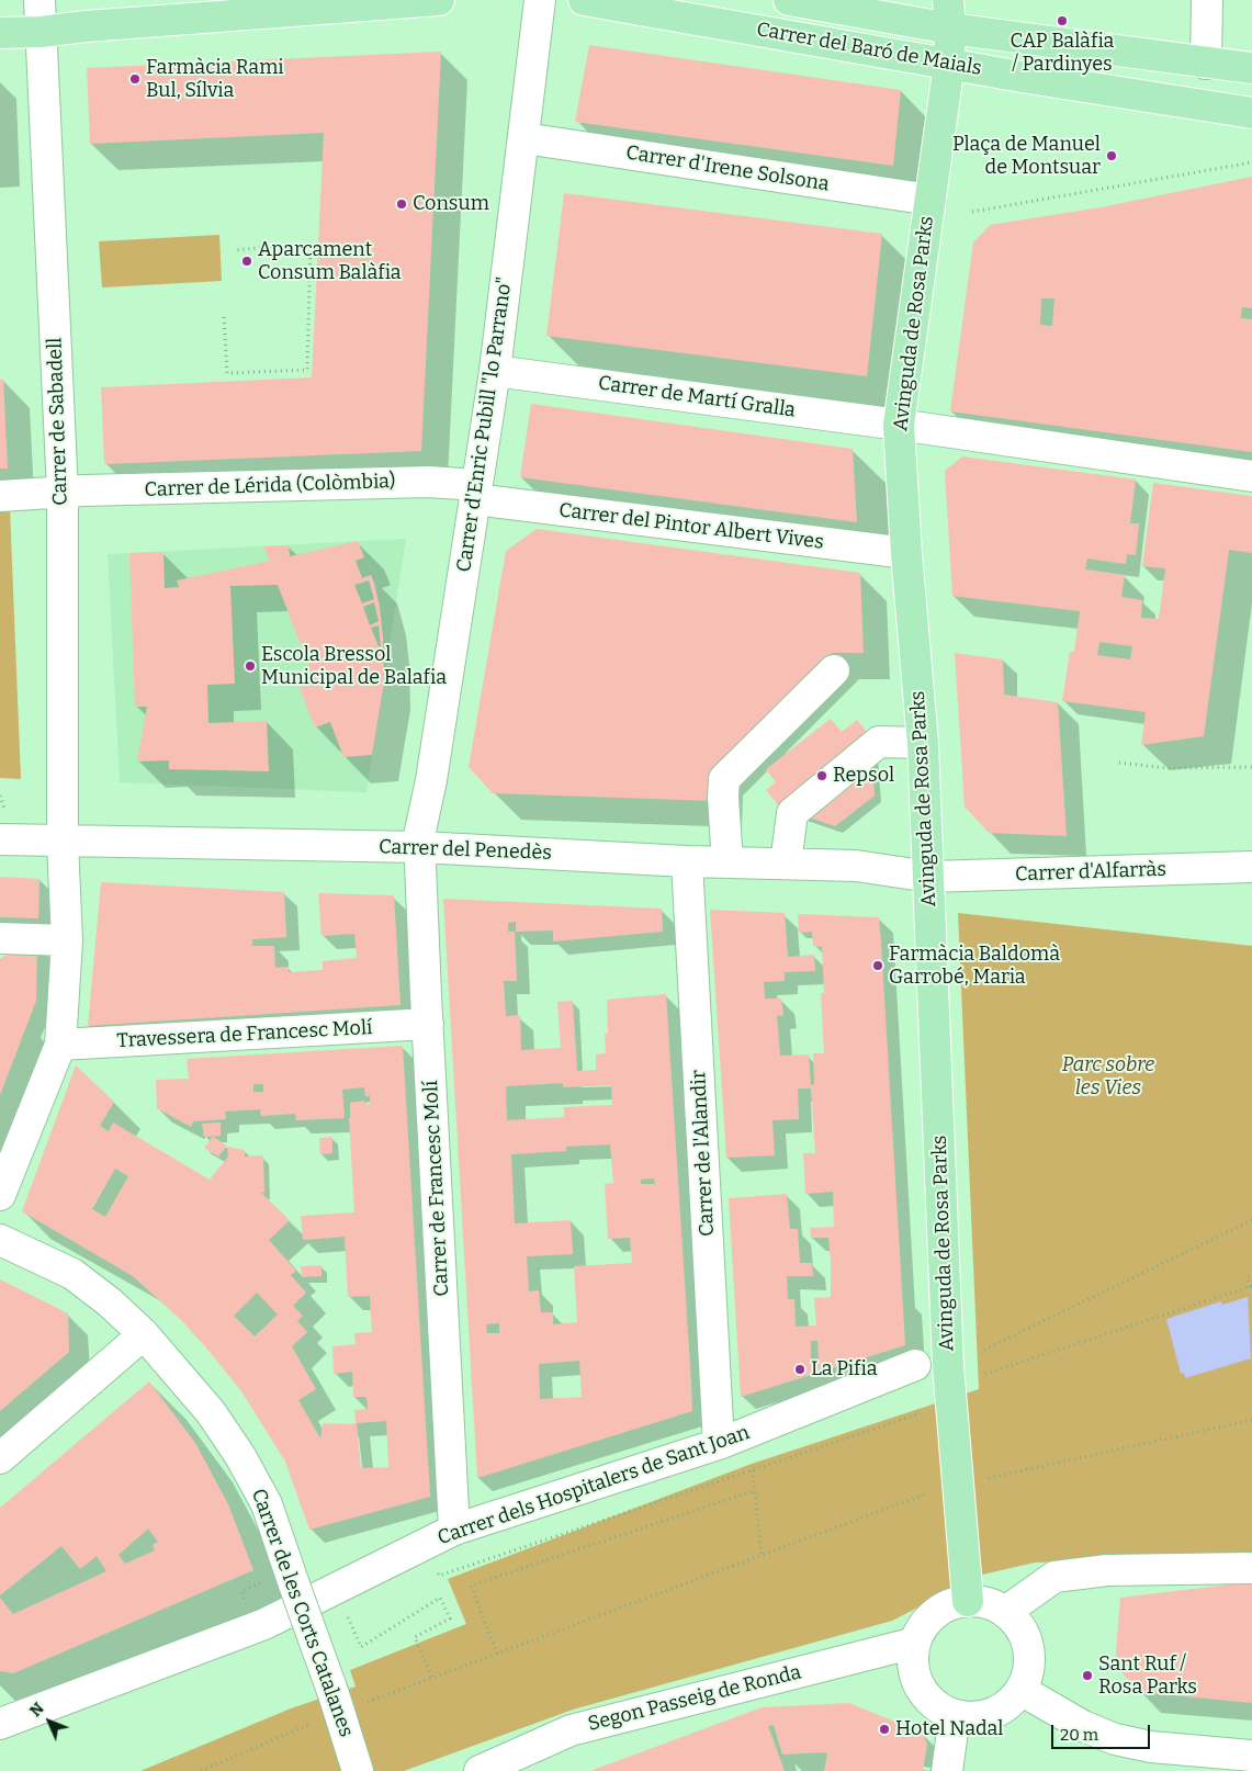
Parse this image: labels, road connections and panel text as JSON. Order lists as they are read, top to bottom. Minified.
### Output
{"streets":{"main road":["Carrer del Baró de Maials","Avinguda de Rosa Parks"],"street":["Carrer d'Irene Solsona","Carrer de Martí Gralla","Carrer de Sabadell","Carrer d'Enric Pubill \"lo Parrano\"","Carrer de Lérida (Colòmbia)","Carrer del Pintor Albert Vives","Carrer del Penedès","Carrer d'Alfarràs","Travessera de Francesc Molí","Carrer de l'Alandir","Carrer de Francesc Molí","Carrer dels Hospitalers de Sant Joan","Carrer de les Corts Catalanes","Segon Passeig de Ronda"]},"crossings":[["Carrer del Baró de Maials","Avinguda de Rosa Parks"],["Carrer d'Irene Solsona","Avinguda de Rosa Parks"],["Carrer d'Irene Solsona","Carrer d'Enric Pubill \"lo Parrano\""],["Avinguda de Rosa Parks","Carrer de Martí Gralla"],["Avinguda de Rosa Parks","Carrer del Pintor Albert Vives"],["Avinguda de Rosa Parks","Carrer del Penedès"],["Avinguda de Rosa Parks","Carrer d'Alfarràs"],["Avinguda de Rosa Parks","Segon Passeig de Ronda"],["Carrer de Martí Gralla","Carrer d'Enric Pubill \"lo Parrano\""],["Carrer de Sabadell","Carrer de Lérida (Colòmbia)"],["Carrer de Sabadell","Carrer del Penedès"],["Carrer de Sabadell","Travessera de Francesc Molí"],["Carrer d'Enric Pubill \"lo Parrano\"","Carrer de Lérida (Colòmbia)"],["Carrer d'Enric Pubill \"lo Parrano\"","Carrer del Pintor Albert Vives"],["Carrer d'Enric Pubill \"lo Parrano\"","Carrer del Penedès"],["Carrer d'Enric Pubill \"lo Parrano\"","Carrer de Francesc Molí"],["Carrer de Lérida (Colòmbia)","Carrer del Pintor Albert Vives"],["Carrer del Penedès","Carrer d'Alfarràs"],["Carrer del Penedès","Carrer de l'Alandir"],["Carrer del Penedès","Carrer de Francesc Molí"],["Travessera de Francesc Molí","Carrer de Francesc Molí"],["Carrer de l'Alandir","Carrer dels Hospitalers de Sant Joan"],["Carrer de Francesc Molí","Carrer dels Hospitalers de Sant Joan"]],"parks":["Parc sobre les Vies"],"places":["CAP Balàfia / Pardinyes","Farmàcia Rami Bul, Sílvia","Plaça de Manuel de Montsuar","Consum","Aparcament Consum Balàfia","Escola Bressol Municipal de Balafia","Repsol","Farmàcia Baldomà Garrobé, Maria","La Pifia","Sant Ruf / Rosa Parks","Hotel Nadal"],"scale_bar":"20 m","north":"top left"}
